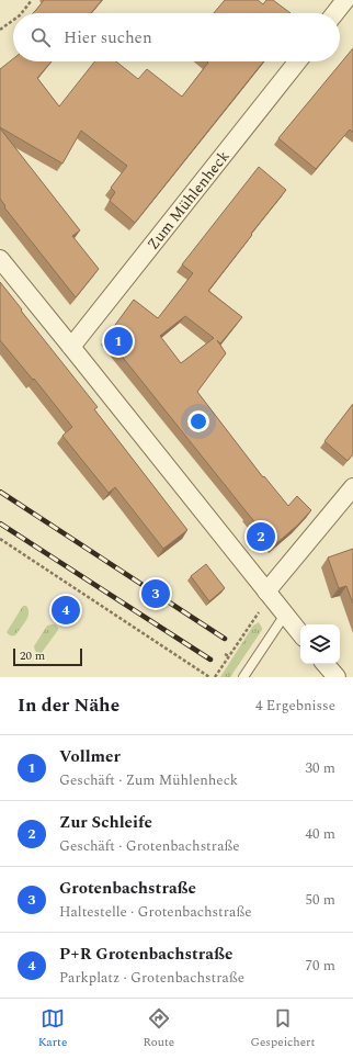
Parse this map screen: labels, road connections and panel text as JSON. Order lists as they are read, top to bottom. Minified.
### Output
{"streets":{"street":["Zum Mühlenheck"]},"scale_bar":"20 m","page":{"search":"Hier suchen","pins":["1","2","3","4"],"scale":"20 m","heading":["In der Nähe","4 Ergebnisse"],"list":[{"mark":"1","name":"Vollmer","note":"Geschäft · Zum Mühlenheck","value":"30 m"},{"mark":"2","name":"Zur Schleife","note":"Geschäft · Grotenbachstraße","value":"40 m"},{"mark":"3","name":"Grotenbachstraße","note":"Haltestelle · Grotenbachstraße","value":"50 m"},{"mark":"4","name":"P+R Grotenbachstraße","note":"Parkplatz · Grotenbachstraße","value":"70 m"}],"nav":["Karte","Route","Gespeichert"]}}
